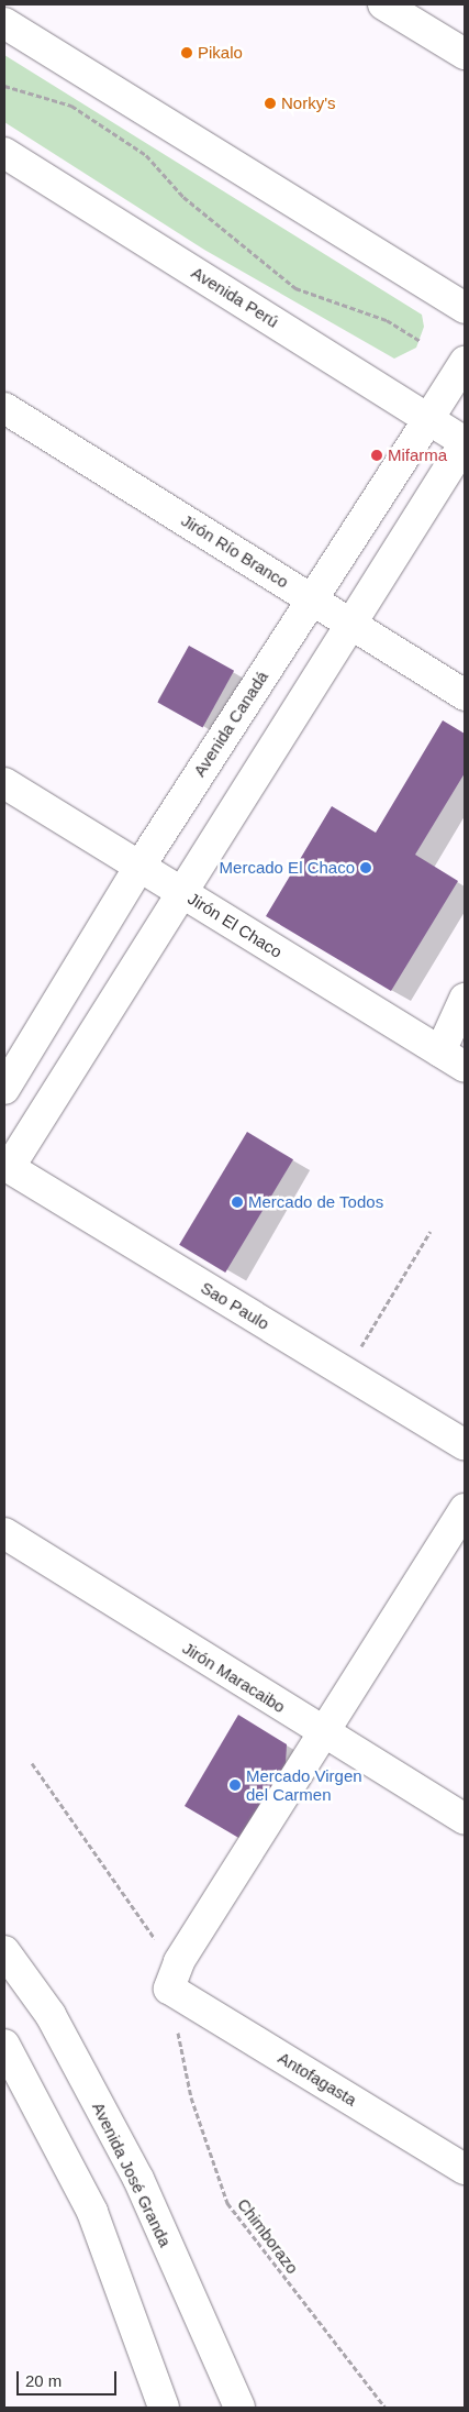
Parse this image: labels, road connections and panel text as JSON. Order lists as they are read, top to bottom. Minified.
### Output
{"streets":{"street":["Avenida Perú","Jirón Río Branco","Avenida Canadá","Jirón El Chaco","Sao Paulo","Jirón Maracaibo","Antofagasta","Avenida José Granda"],"path":["Chimborazo"]},"crossings":[["Avenida Perú","Avenida Canadá"],["Jirón Río Branco","Avenida Canadá"],["Avenida Canadá","Jirón El Chaco"],["Antofagasta","Chimborazo"]],"places":["Pikalo","Norky's","Mifarma","Mercado El Chaco","Mercado de Todos","Mercado Virgen del Carmen"],"scale_bar":"20 m"}
